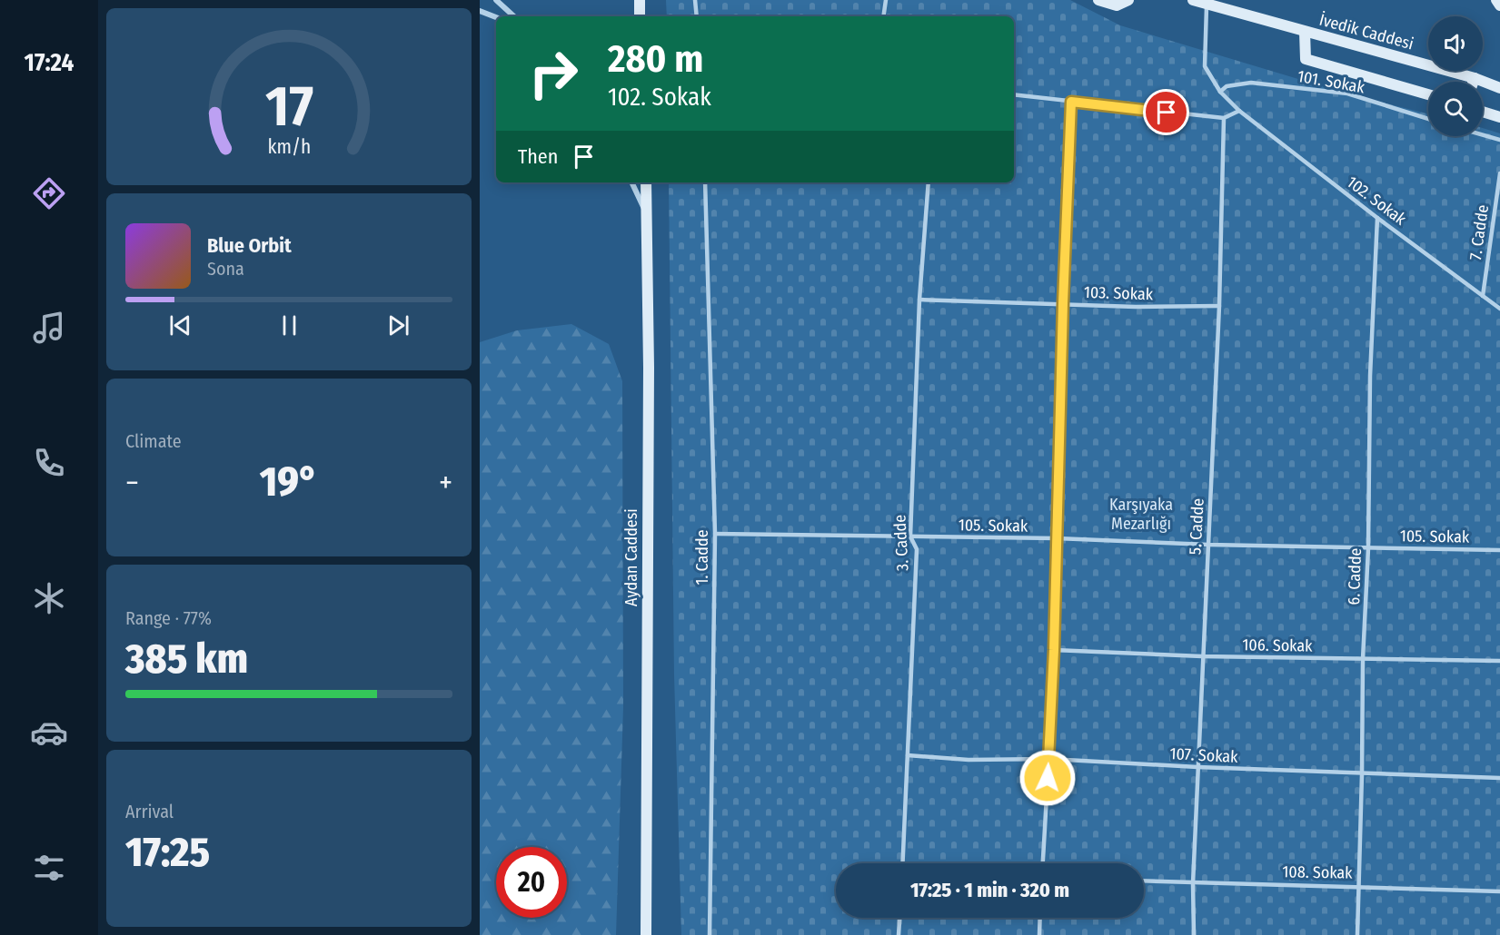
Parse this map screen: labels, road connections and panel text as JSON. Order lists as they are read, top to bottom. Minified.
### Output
{"streets":{"street":["İvedik Caddesi","Aydan Caddesi"],"lane":["101. Sokak","102. Sokak","7. Cadde","103. Sokak","105. Sokak","5. Cadde","3. Cadde","1. Cadde","6. Cadde","106. Sokak","107. Sokak","108. Sokak"]},"crossings":[["İvedik Caddesi","102. Sokak"],["101. Sokak","102. Sokak"],["102. Sokak","7. Cadde"],["102. Sokak","6. Cadde"],["103. Sokak","5. Cadde"],["103. Sokak","3. Cadde"],["105. Sokak","5. Cadde"],["105. Sokak","3. Cadde"],["105. Sokak","1. Cadde"],["105. Sokak","6. Cadde"],["5. Cadde","106. Sokak"],["5. Cadde","107. Sokak"],["5. Cadde","108. Sokak"],["3. Cadde","107. Sokak"],["6. Cadde","106. Sokak"],["6. Cadde","107. Sokak"],["6. Cadde","108. Sokak"]],"parks":["Karşıyaka Mezarlığı"],"page":{"tabs":"17:24","turn":["280 m","102. Sokak"],"then":"Then","song":["Blue Orbit","Sona"],"tile":["Climate",["Range · 77%","385 km"],["Arrival","17:25"]],"heat":["−","19°","+"],"limit":"20","trip":"17:25 · 1 min · 320 m","gauge":["17","km/h"]}}
